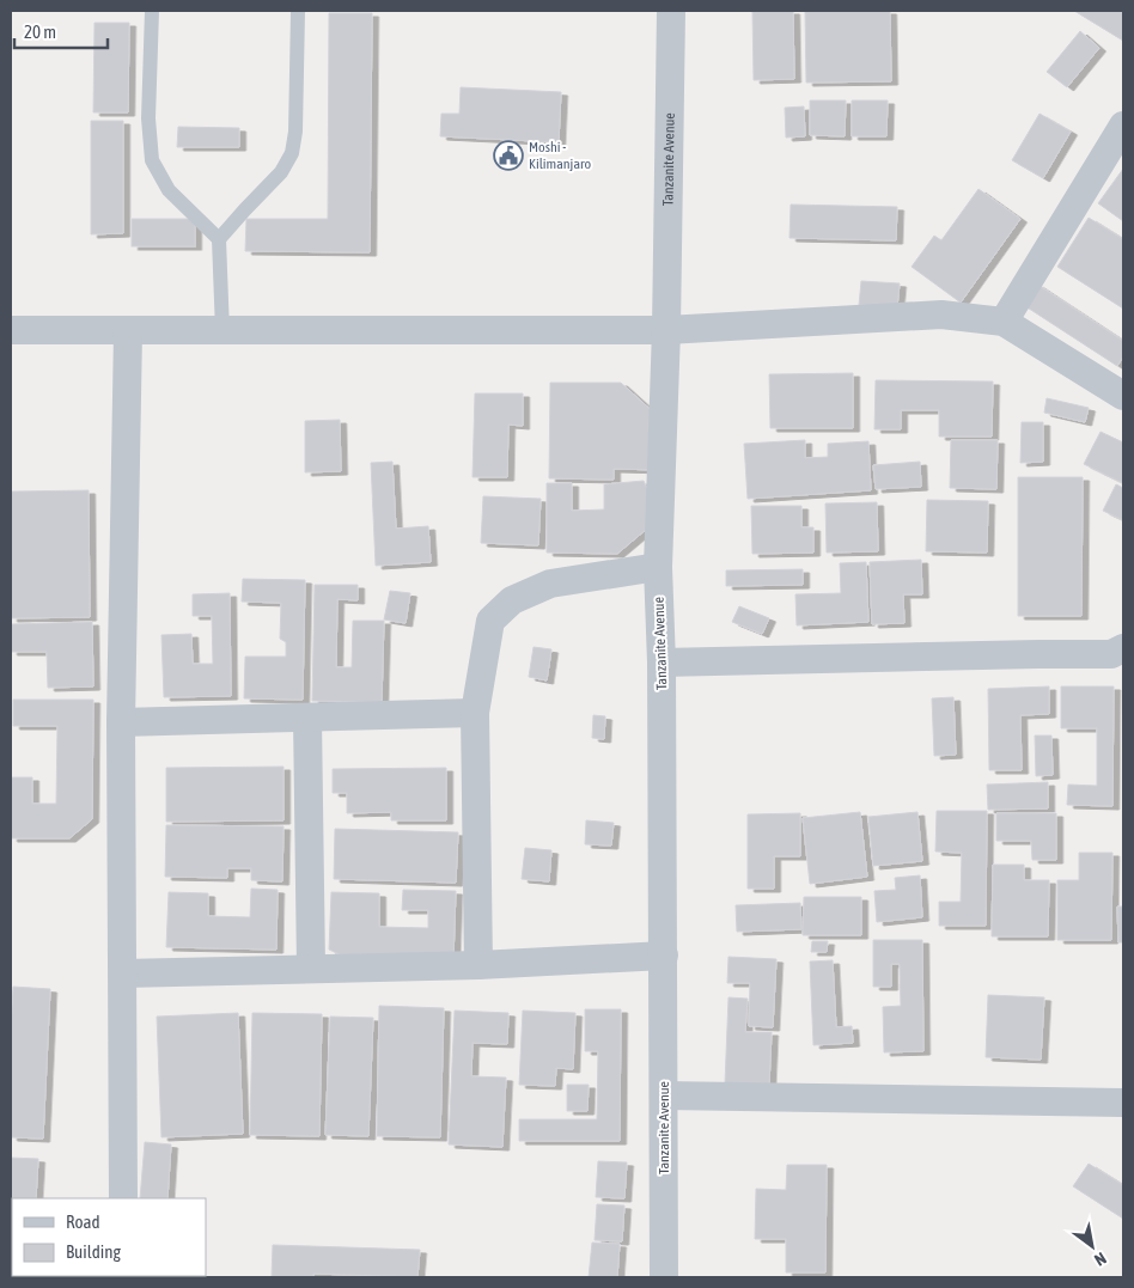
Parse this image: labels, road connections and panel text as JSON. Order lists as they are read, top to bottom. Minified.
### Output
{"streets":{"street":["Tanzanite Avenue"]},"places":{"public building":["Moshi - Kilimanjaro"]},"legend":["Road","Building"],"scale_bar":"20 m","north":"bottom right"}
